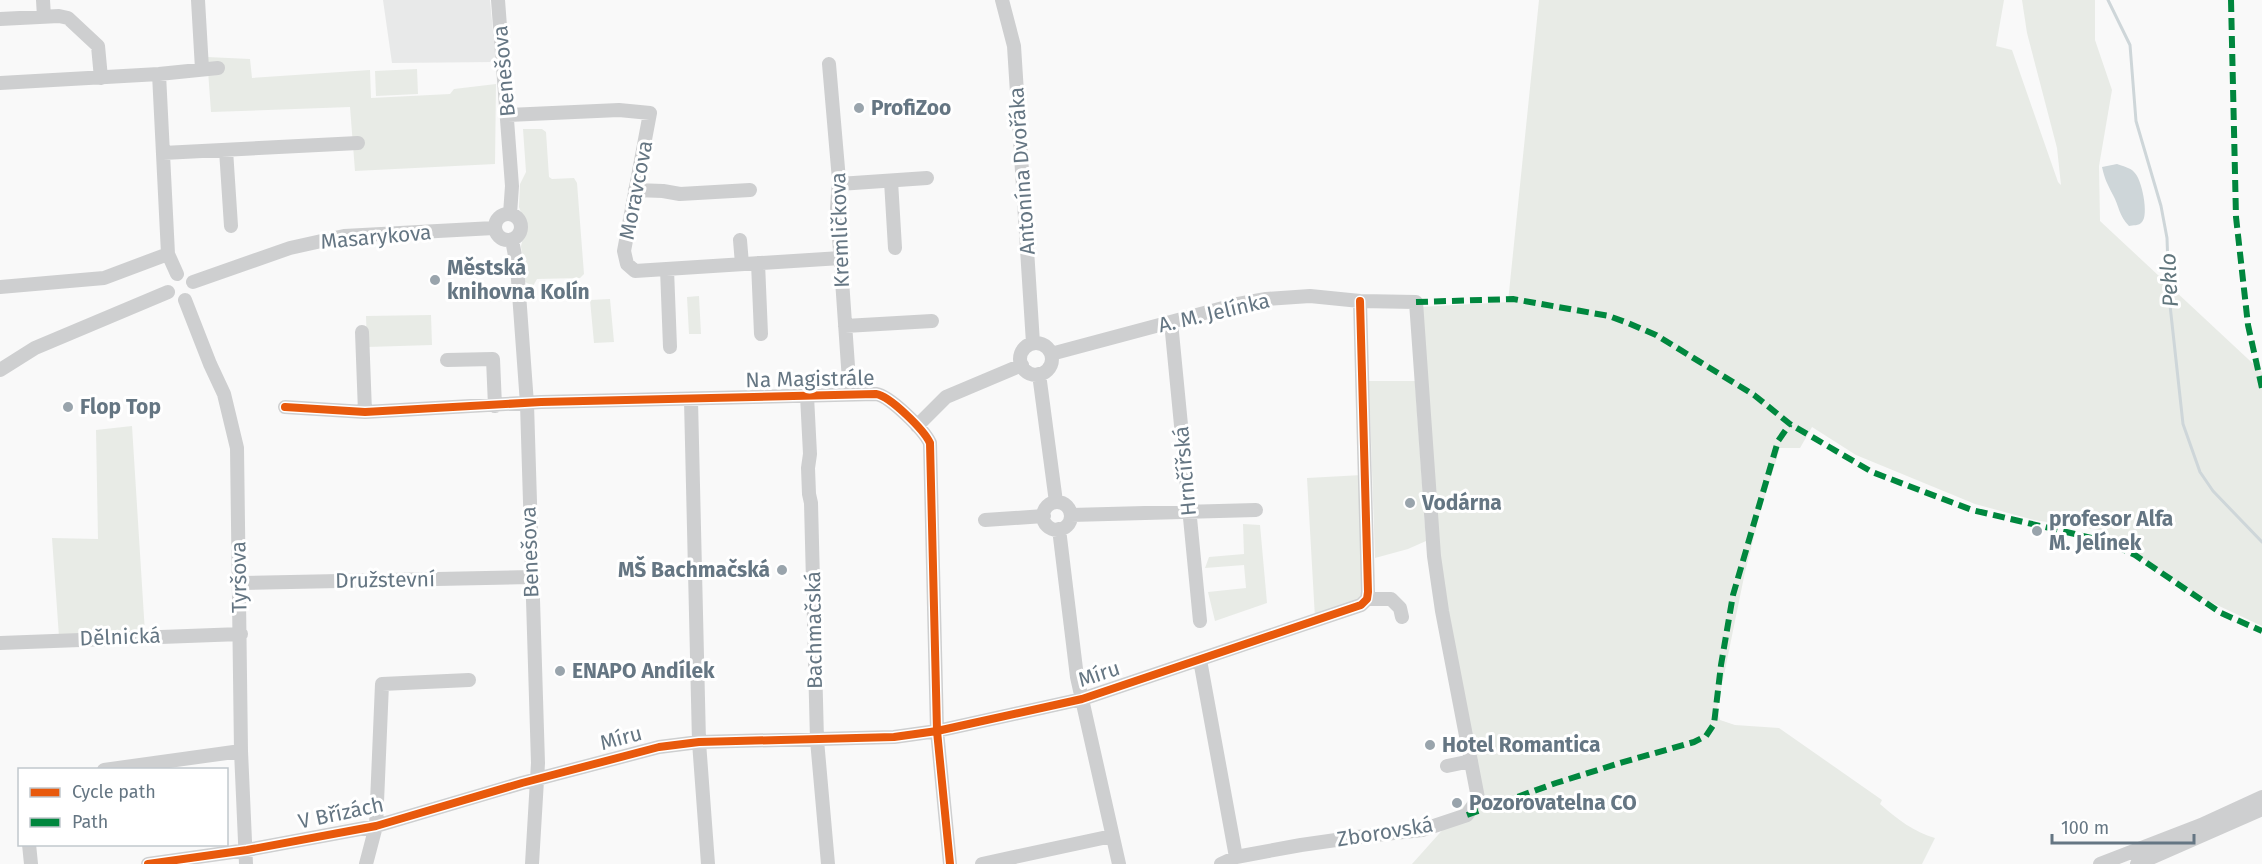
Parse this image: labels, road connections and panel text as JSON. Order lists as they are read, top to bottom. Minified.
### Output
{"streets":{"street":["Benešova","Antonína Dvořáka","Moravcova","Kremličkova","Masarykova","A. M. Jelínka","Na Magistrále","Hrnčířská","Tyršova","Družstevní","Bachmačská","Dělnická","Míru","V Břízách","Zborovská"]},"crossings":[["Benešova","Moravcova"],["Benešova","Masarykova"],["Benešova","Na Magistrále"],["Benešova","Družstevní"],["Benešova","Míru"],["Benešova","V Břízách"],["Antonína Dvořáka","A. M. Jelínka"],["Moravcova","Kremličkova"],["Kremličkova","Na Magistrále"],["Masarykova","Tyršova"],["A. M. Jelínka","Hrnčířská"],["A. M. Jelínka","Zborovská"],["Na Magistrále","Bachmačská"],["Na Magistrále","Míru"],["Tyršova","Družstevní"],["Tyršova","Dělnická"],["Tyršova","V Břízách"],["Bachmačská","Míru"],["Míru","V Břízách"]],"water":["Peklo"],"places":["ProfiZoo","Městská knihovna Kolín","Flop Top","Vodárna","profesor Alfa M. Jelínek","MŠ Bachmačská","ENAPO Andílek","Hotel Romantica","Pozorovatelna CO"],"legend":["Cycle path","Path"],"scale_bar":"100 m"}
